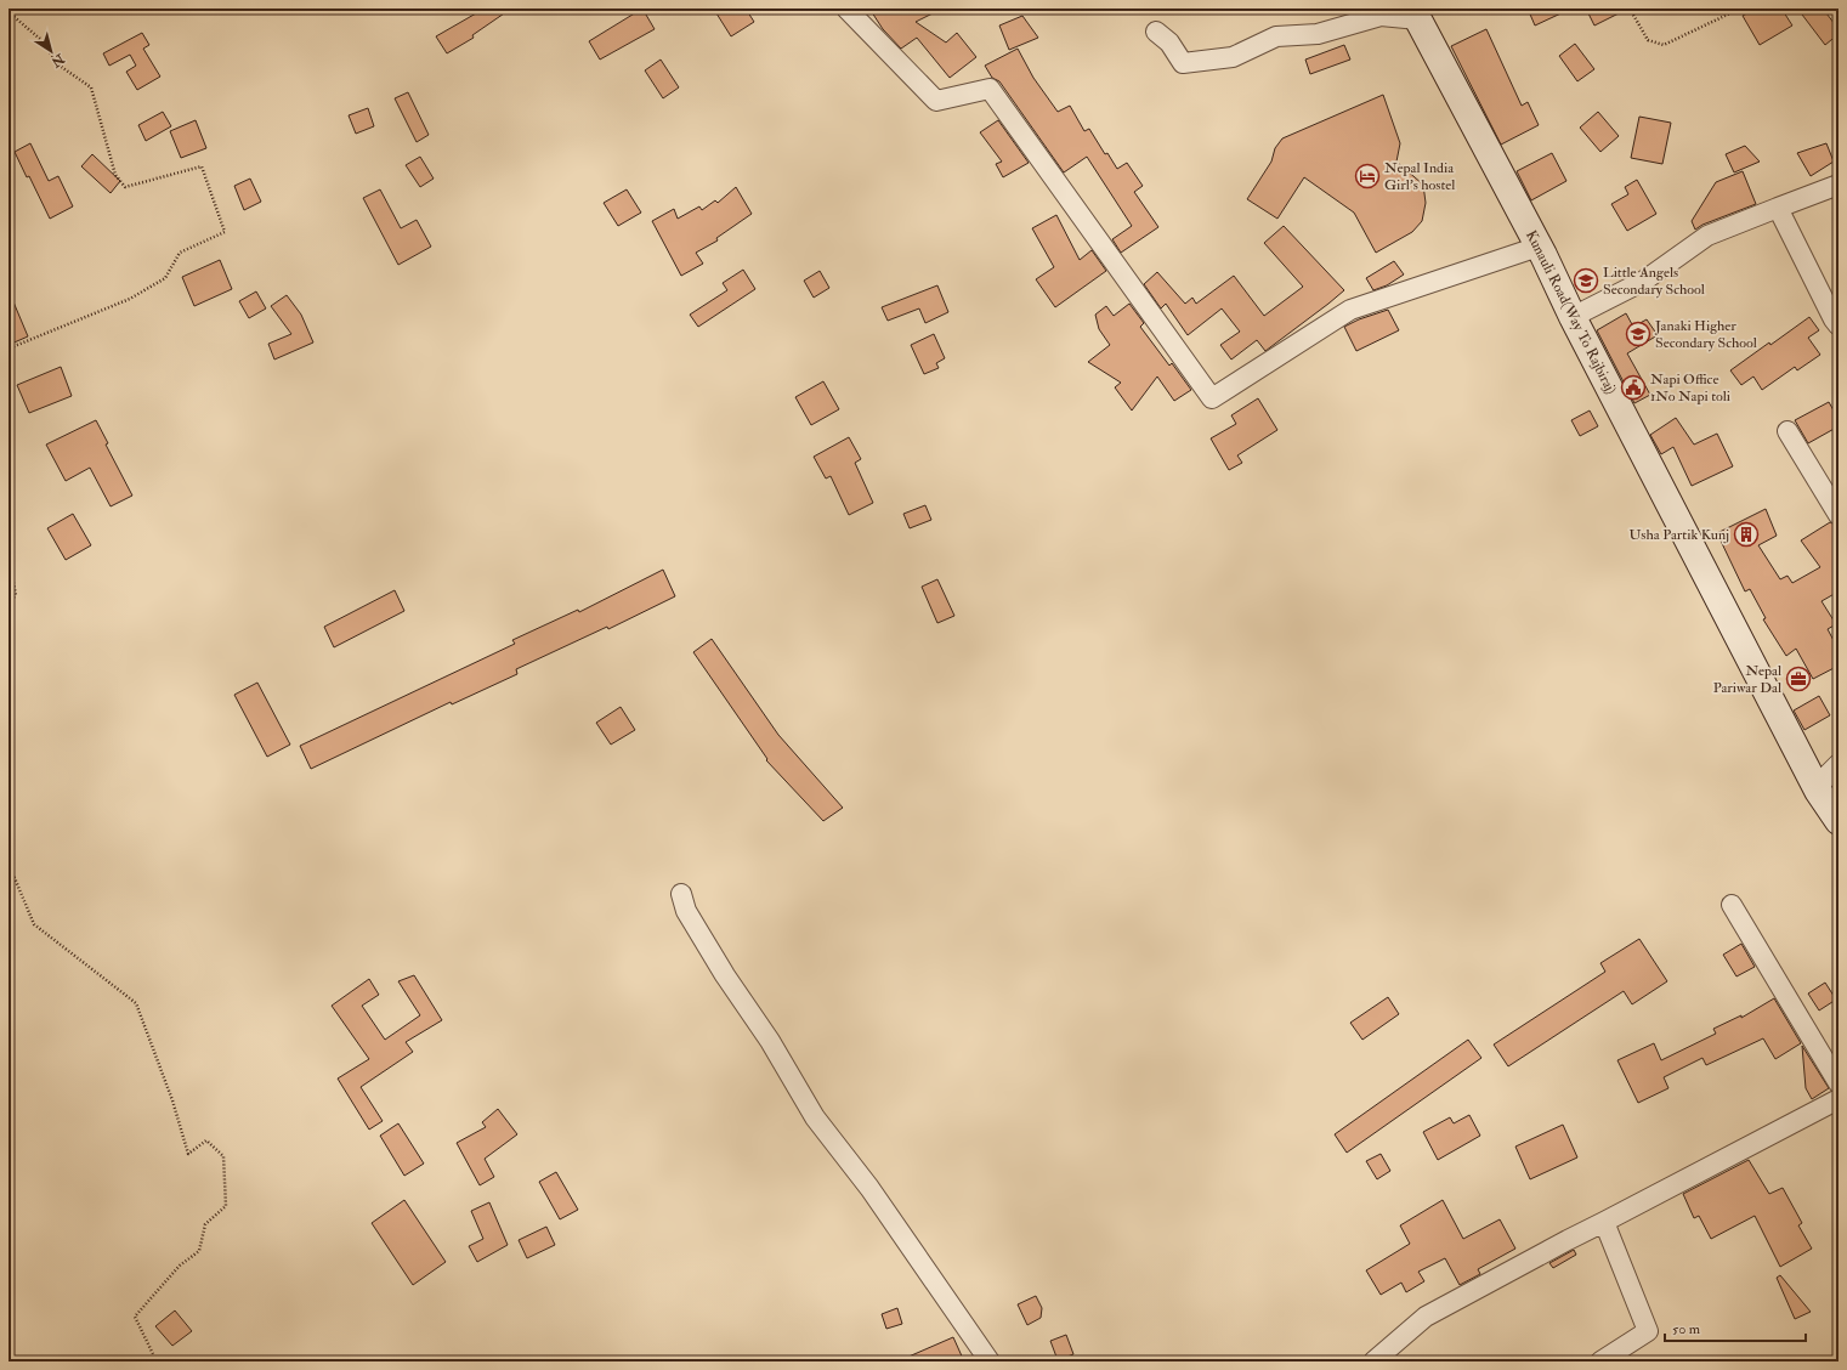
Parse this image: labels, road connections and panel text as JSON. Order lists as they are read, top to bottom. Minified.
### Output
{"streets":{"main road":["Kunauli Road(Way To Rajbiraj)"]},"places":{"hotel":["Nepal India Girl's hostel"],"school or university":["Little Angels Secondary School","Janaki Higher Secondary School"],"public building":["Napi Office 1No Napi toli"],"building":["Usha Partik Kunj"],"office":["Nepal Pariwar Dal"]},"scale_bar":"50 m","north":"bottom right"}
